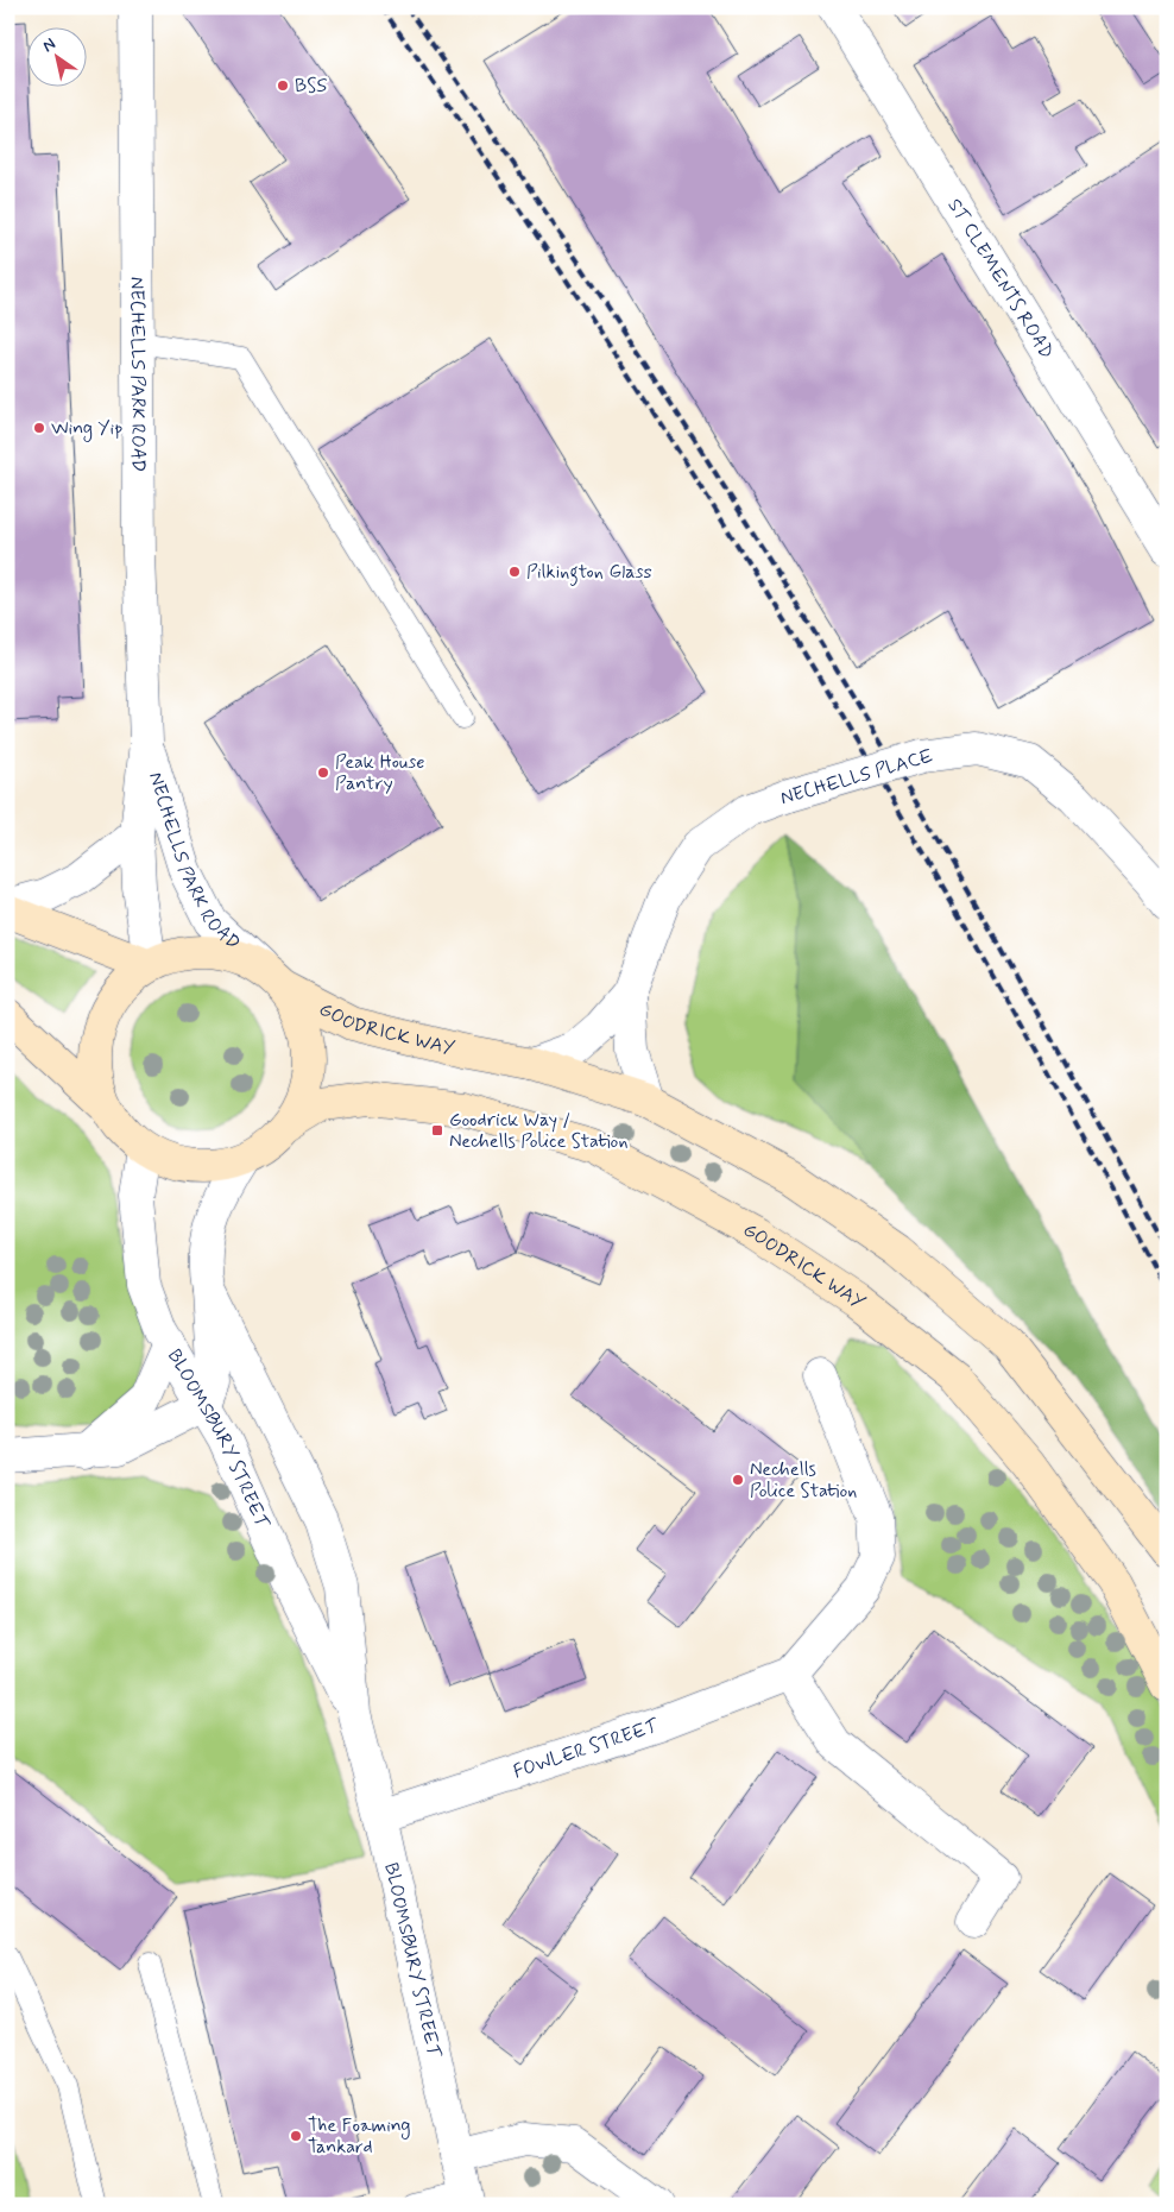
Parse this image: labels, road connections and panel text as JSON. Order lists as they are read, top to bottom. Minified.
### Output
{"streets":{"main road":["GOODRICK WAY"],"street":["ST CLEMENTS ROAD","NECHELLS PARK ROAD","NECHELLS PLACE","BLOOMSBURY STREET","FOWLER STREET"]},"crossings":[["NECHELLS PARK ROAD","GOODRICK WAY"],["NECHELLS PLACE","GOODRICK WAY"],["BLOOMSBURY STREET","FOWLER STREET"]],"places":{"other":["BSS","Wing Yip","Pilkington Glass","Peak House Pantry","Nechells Police Station","The Foaming Tankard"],"transit":["Goodrick Way / Nechells Police Station"]},"north":"top left"}
